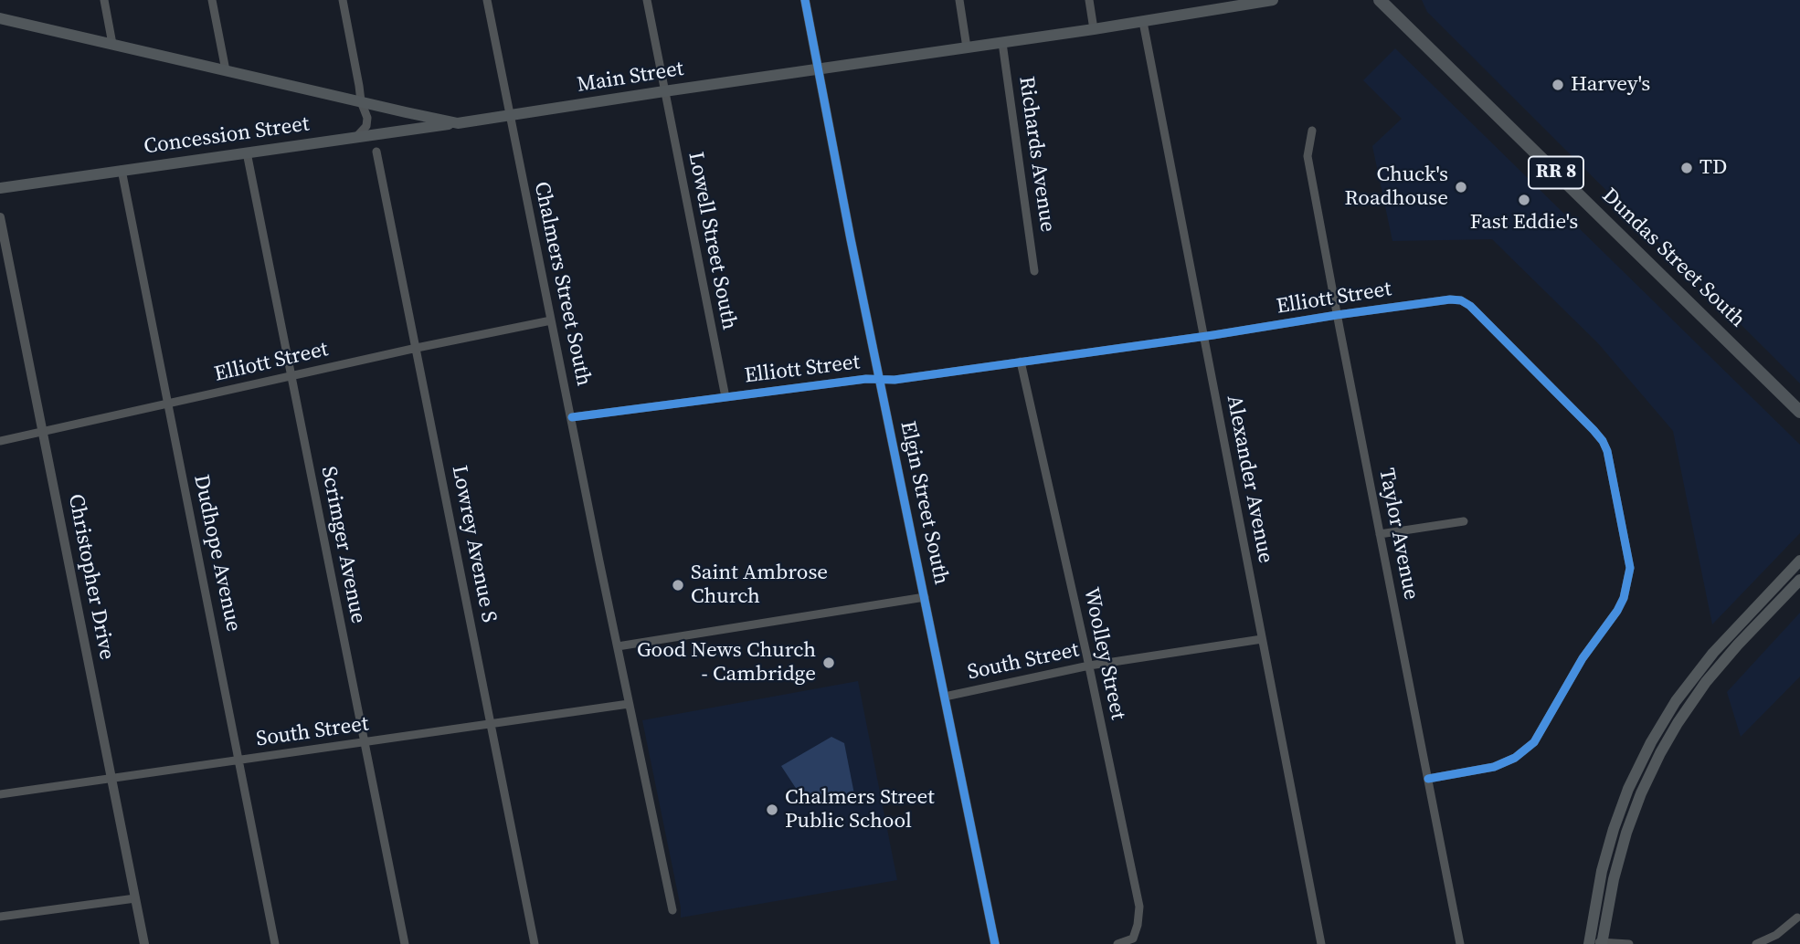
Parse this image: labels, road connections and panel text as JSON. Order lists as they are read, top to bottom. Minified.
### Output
{"streets":{"main road":["Main Street","Concession Street","RR 8","Dundas Street South"],"street":["Richards Avenue","Lowell Street South","Chalmers Street South","Elliott Street","Alexander Avenue","Elgin Street South","Taylor Avenue","Lowrey Avenue S","Scrimger Avenue","Dudhope Avenue","Christopher Drive","Woolley Street","South Street"]},"crossings":[["Main Street","Concession Street"],["Main Street","Richards Avenue"],["Main Street","Lowell Street South"],["Main Street","Chalmers Street South"],["Main Street","Alexander Avenue"],["Main Street","Elgin Street South"],["Concession Street","Scrimger Avenue"],["Concession Street","Dudhope Avenue"],["Lowell Street South","Elliott Street"],["Chalmers Street South","Elliott Street"],["Chalmers Street South","South Street"],["Elliott Street","Alexander Avenue"],["Elliott Street","Elgin Street South"],["Elliott Street","Taylor Avenue"],["Elliott Street","Lowrey Avenue S"],["Elliott Street","Scrimger Avenue"],["Elliott Street","Dudhope Avenue"],["Elliott Street","Christopher Drive"],["Elliott Street","Woolley Street"],["Alexander Avenue","South Street"],["Elgin Street South","South Street"],["Lowrey Avenue S","South Street"],["Scrimger Avenue","South Street"],["Dudhope Avenue","South Street"],["Christopher Drive","South Street"],["Woolley Street","South Street"]],"places":["Harvey's","TD","Chuck's Roadhouse","Fast Eddie's","Saint Ambrose Church","Good News Church - Cambridge","Chalmers Street Public School"]}
